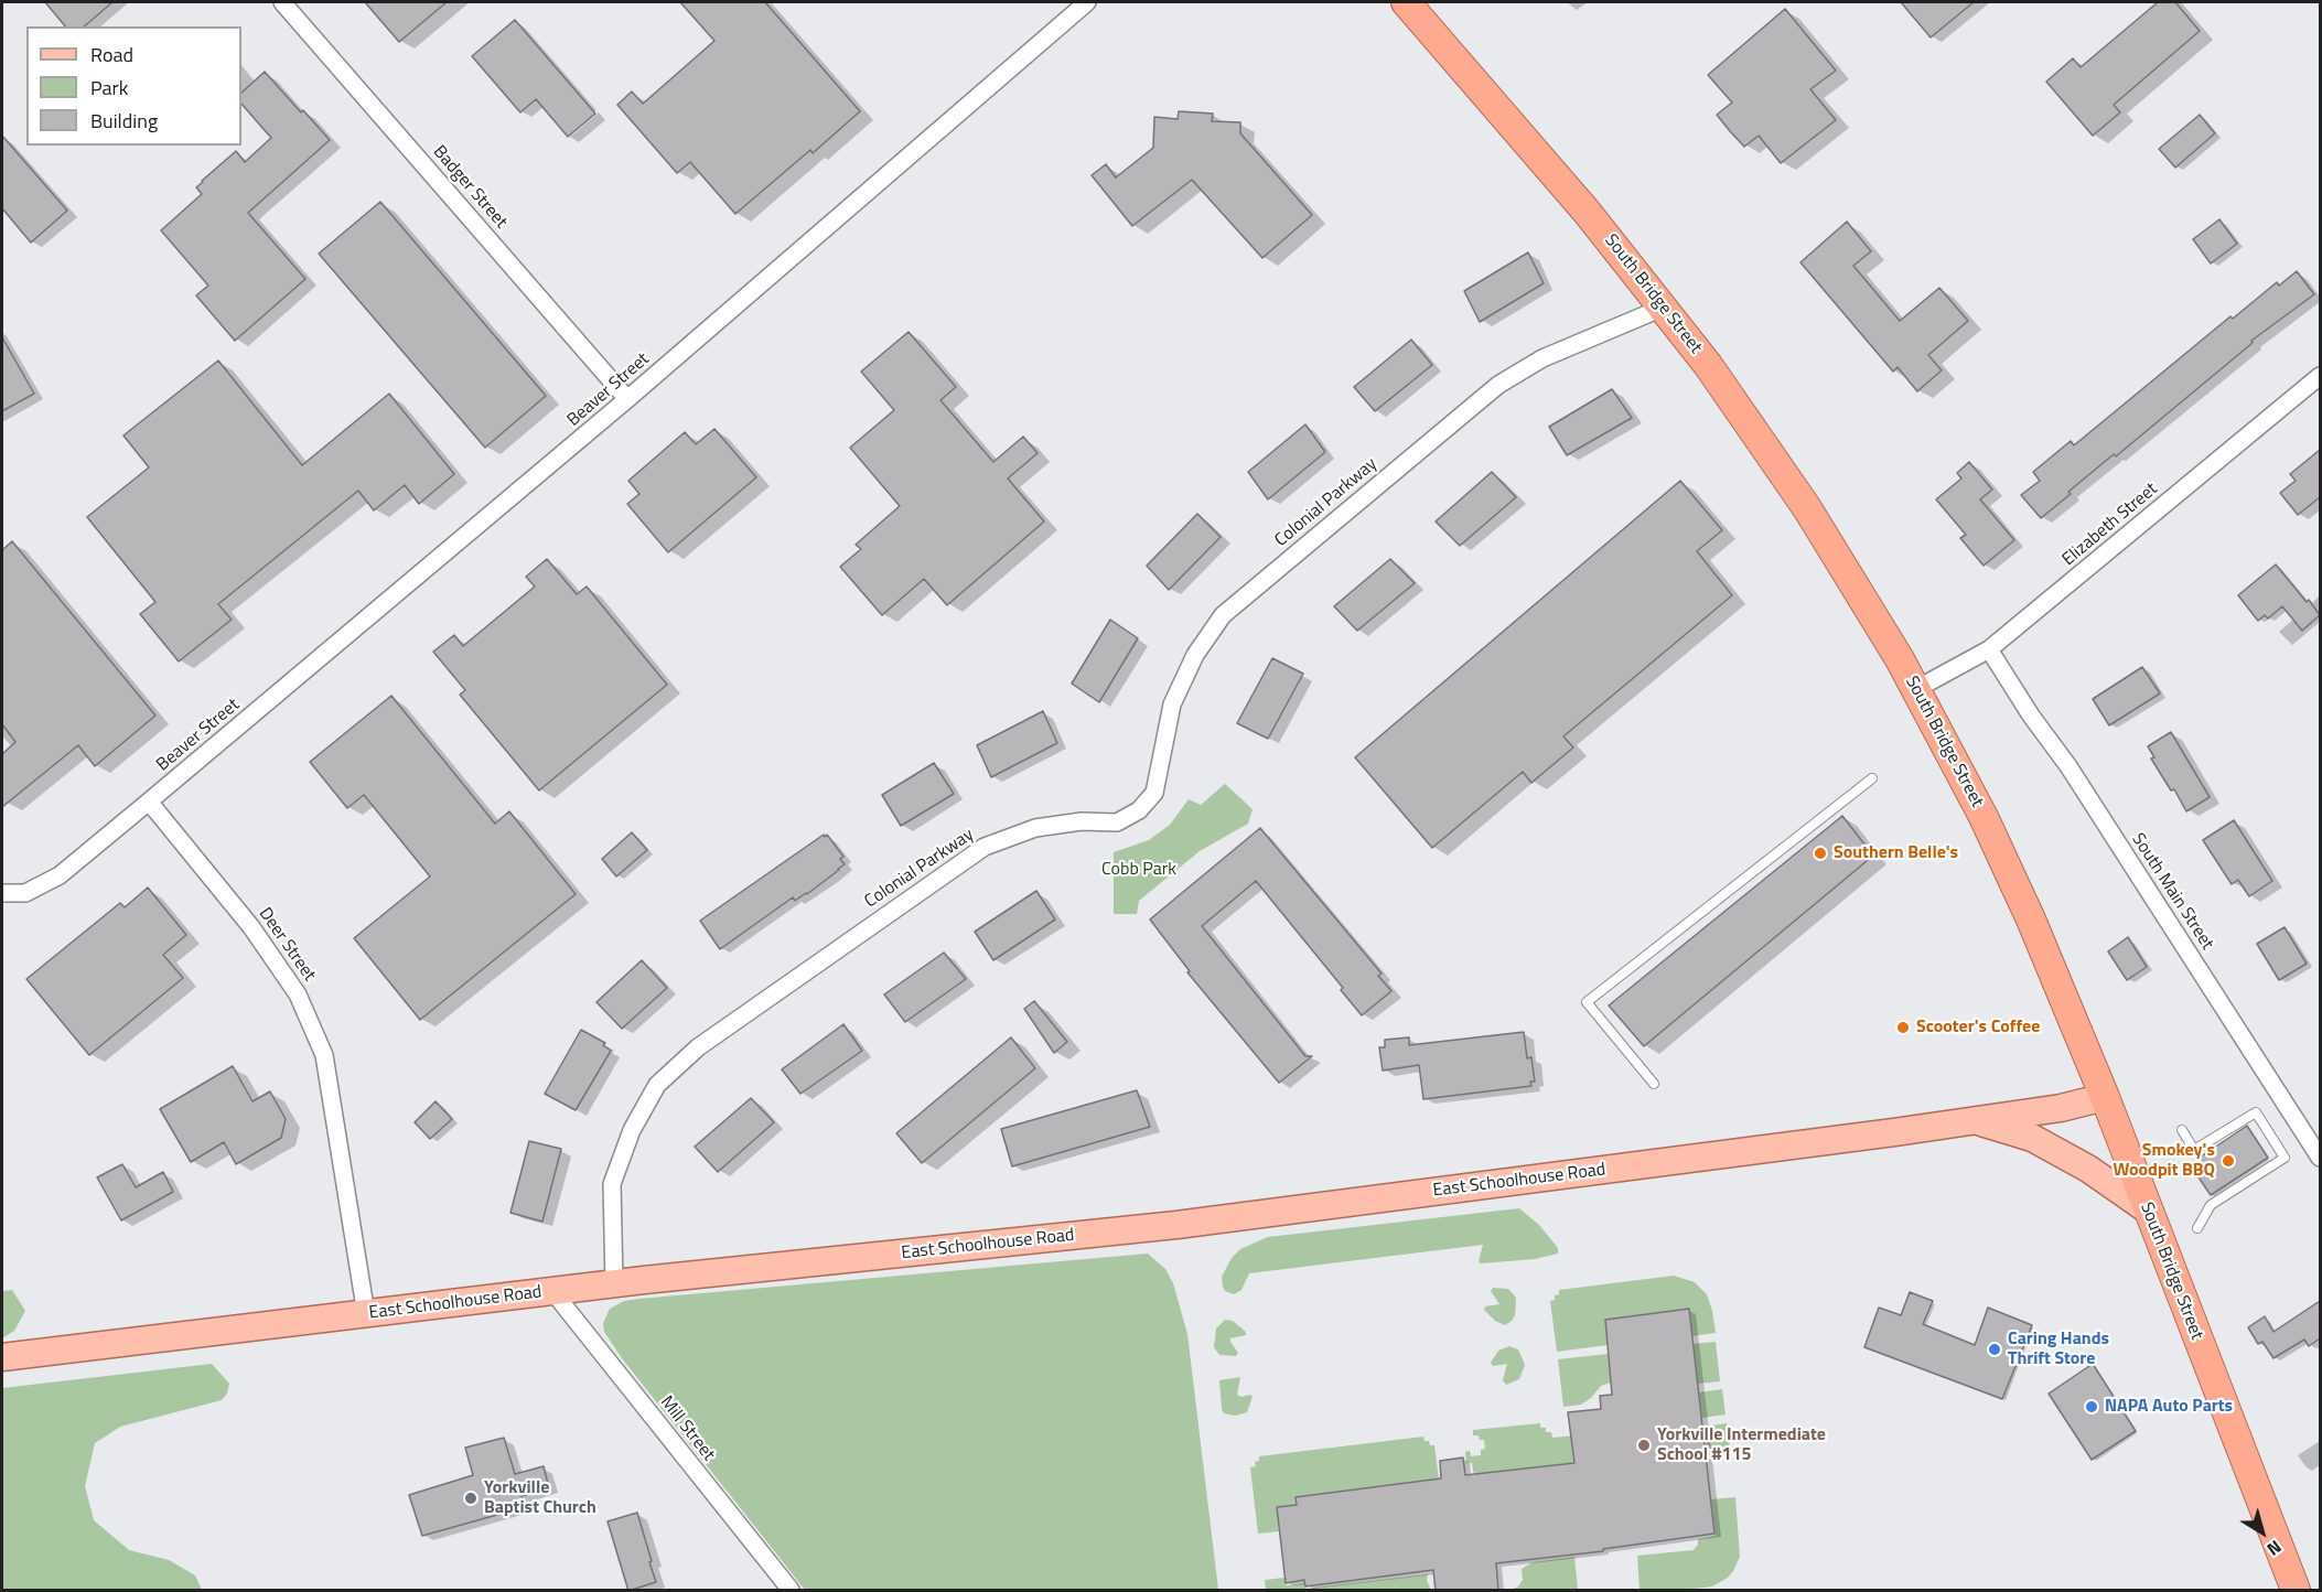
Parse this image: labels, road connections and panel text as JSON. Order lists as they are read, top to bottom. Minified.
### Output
{"streets":{"highway":["South Bridge Street"],"main road":["East Schoolhouse Road"],"street":["Badger Street","Beaver Street","Colonial Parkway","Elizabeth Street","South Main Street","Deer Street","Mill Street"]},"crossings":[["Badger Street","Beaver Street"],["South Bridge Street","Colonial Parkway"],["South Bridge Street","Elizabeth Street"],["South Bridge Street","East Schoolhouse Road"],["Beaver Street","Deer Street"],["Colonial Parkway","East Schoolhouse Road"],["Elizabeth Street","South Main Street"],["Deer Street","East Schoolhouse Road"],["East Schoolhouse Road","Mill Street"]],"parks":["Cobb Park"],"places":["Southern Belle's","Scooter's Coffee","Smokey's Woodpit BBQ","Caring Hands Thrift Store","NAPA Auto Parts","Yorkville Intermediate School #115","Yorkville Baptist Church"],"legend":["Road","Park","Building"],"north":"bottom right"}
